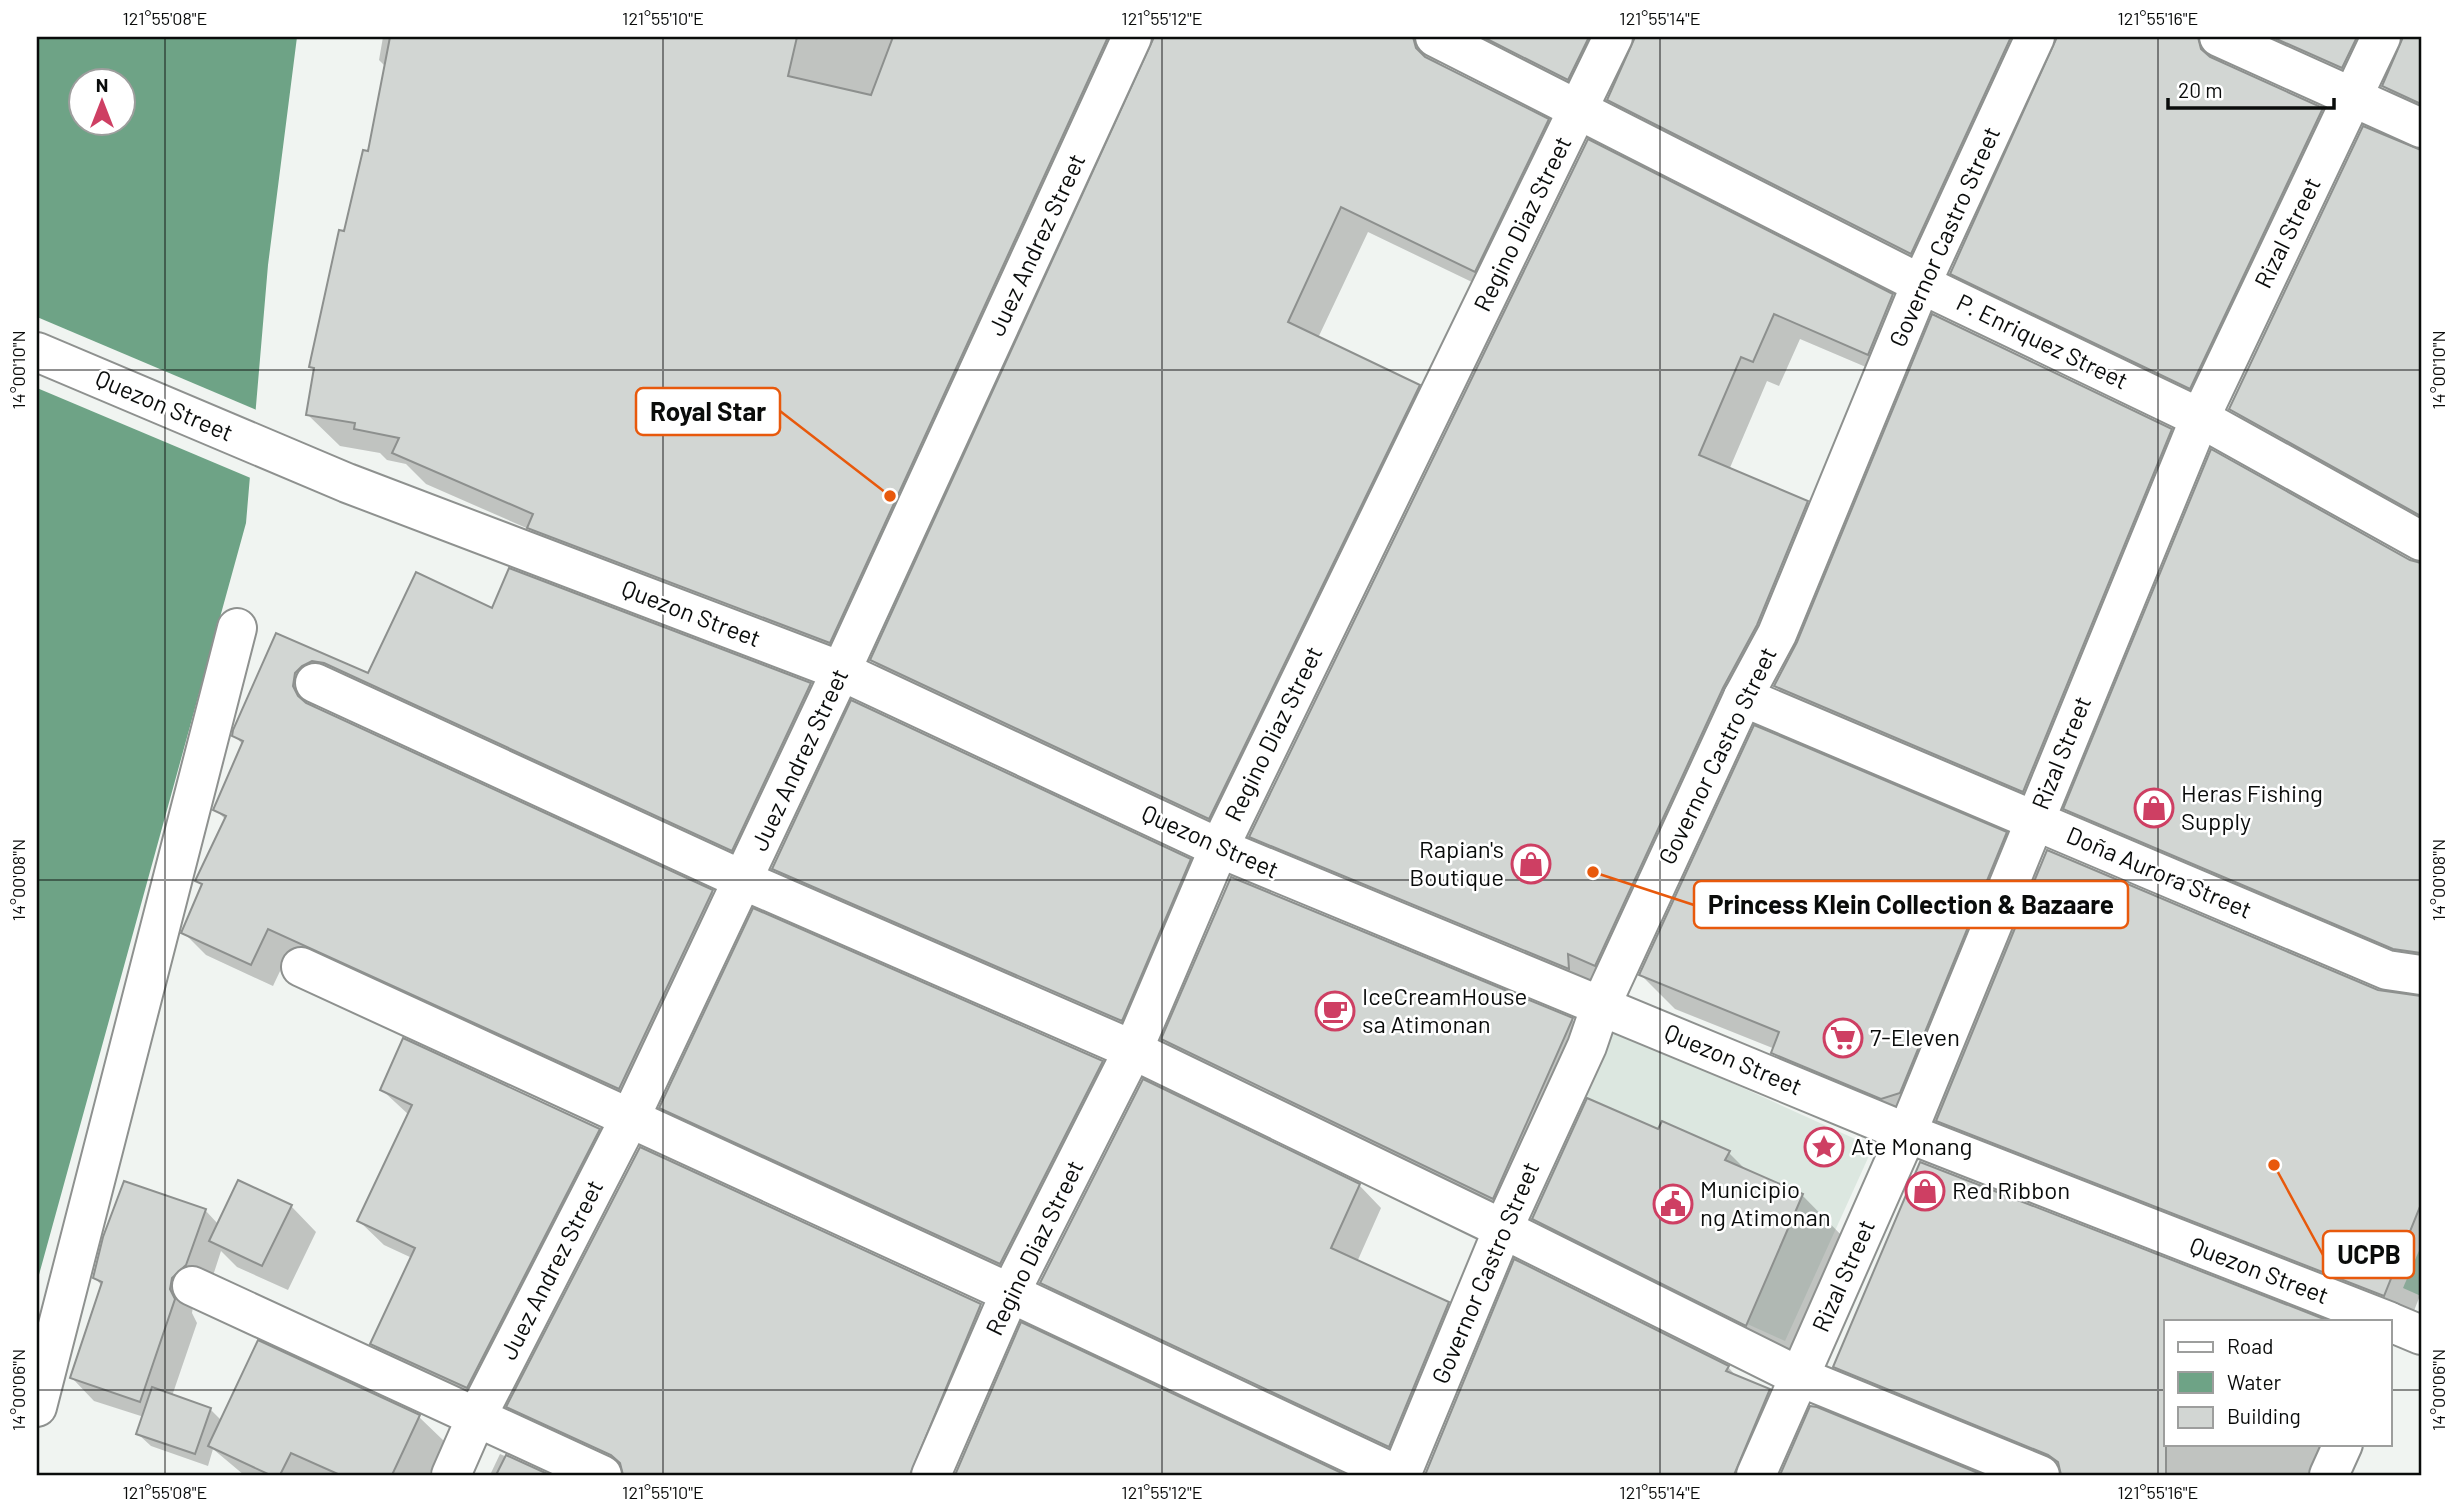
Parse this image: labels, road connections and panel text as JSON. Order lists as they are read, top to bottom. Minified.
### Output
{"streets":{"street":["Regino Diaz Street","Rizal Street","Governor Castro Street","Juez Andrez Street","P. Enriquez Street","Quezon Street","Doña Aurora Street"]},"crossings":[["Regino Diaz Street","P. Enriquez Street"],["Regino Diaz Street","Quezon Street"],["Rizal Street","P. Enriquez Street"],["Rizal Street","Quezon Street"],["Rizal Street","Doña Aurora Street"],["Governor Castro Street","P. Enriquez Street"],["Governor Castro Street","Quezon Street"],["Governor Castro Street","Doña Aurora Street"],["Juez Andrez Street","Quezon Street"]],"places":{"other":["Royal Star","Princess Klein Collection & Bazaare","UCPB"],"shop":["Heras Fishing Supply","Rapian's Boutique","Red Ribbon"],"cafe":["IceCreamHouse sa Atimonan"],"supermarket":["7-Eleven"],"place":["Ate Monang"],"public building":["Municipio ng Atimonan"]},"legend":["Road","Water","Building"],"scale_bar":"20 m","north":"top","coordinates":["121°55'08\"E","121°55'10\"E","121°55'12\"E","121°55'14\"E","121°55'16\"E","14°00'10\"N","14°00'08\"N","14°00'06\"N"]}
